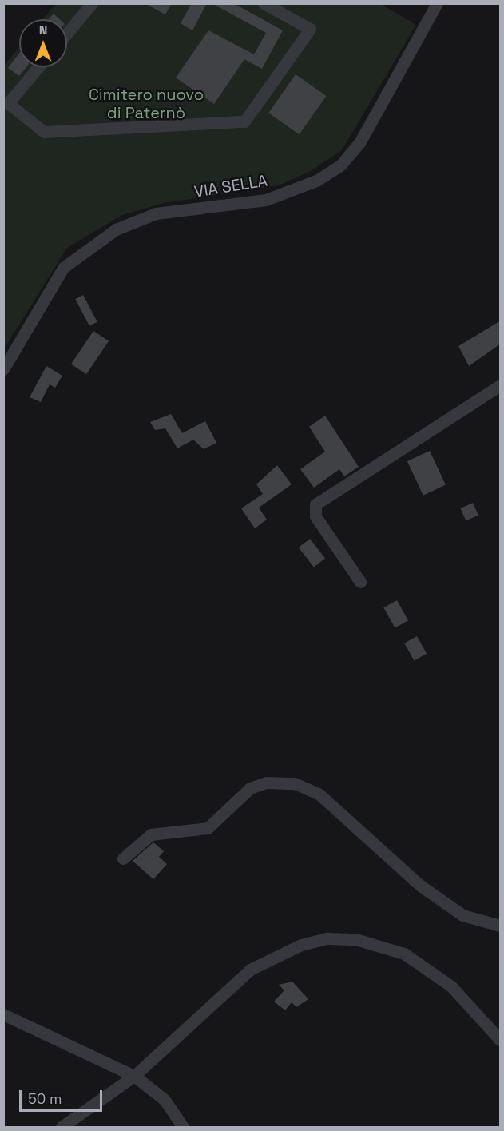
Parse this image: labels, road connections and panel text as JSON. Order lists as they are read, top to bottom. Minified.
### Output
{"streets":{"street":["VIA SELLA"]},"parks":["Cimitero nuovo di Paternò"],"scale_bar":"50 m","north":"top"}
